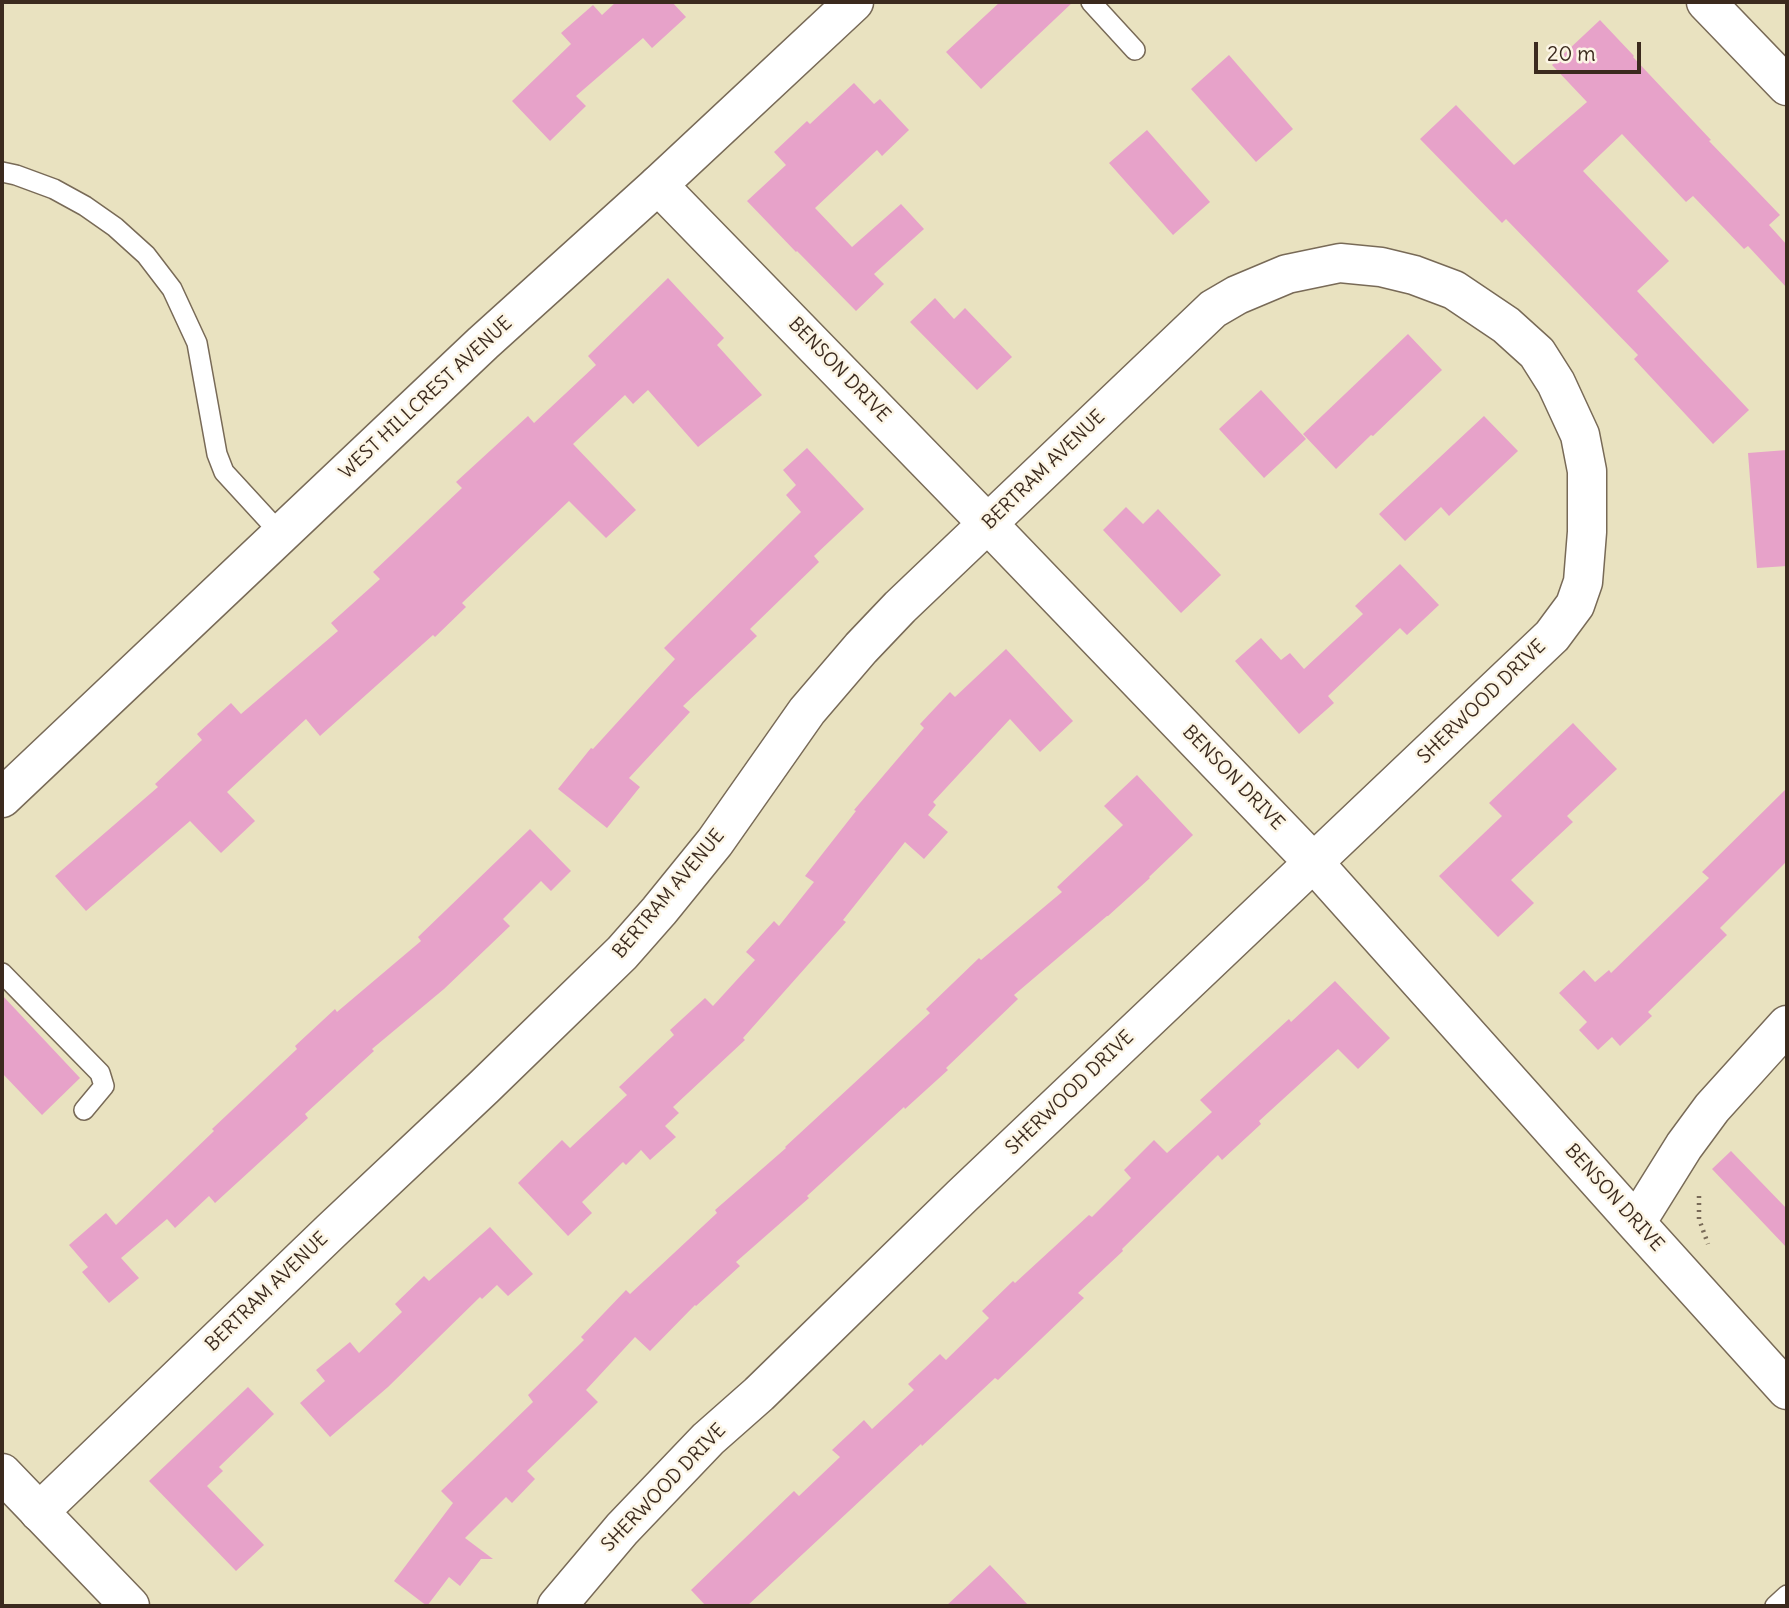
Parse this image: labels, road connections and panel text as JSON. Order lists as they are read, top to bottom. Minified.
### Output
{"streets":{"street":["BENSON DRIVE","WEST HILLCREST AVENUE","BERTRAM AVENUE","SHERWOOD DRIVE"]},"crossings":[["BENSON DRIVE","WEST HILLCREST AVENUE"],["BENSON DRIVE","BERTRAM AVENUE"],["BENSON DRIVE","SHERWOOD DRIVE"],["BERTRAM AVENUE","SHERWOOD DRIVE"]],"scale_bar":"20 m"}
